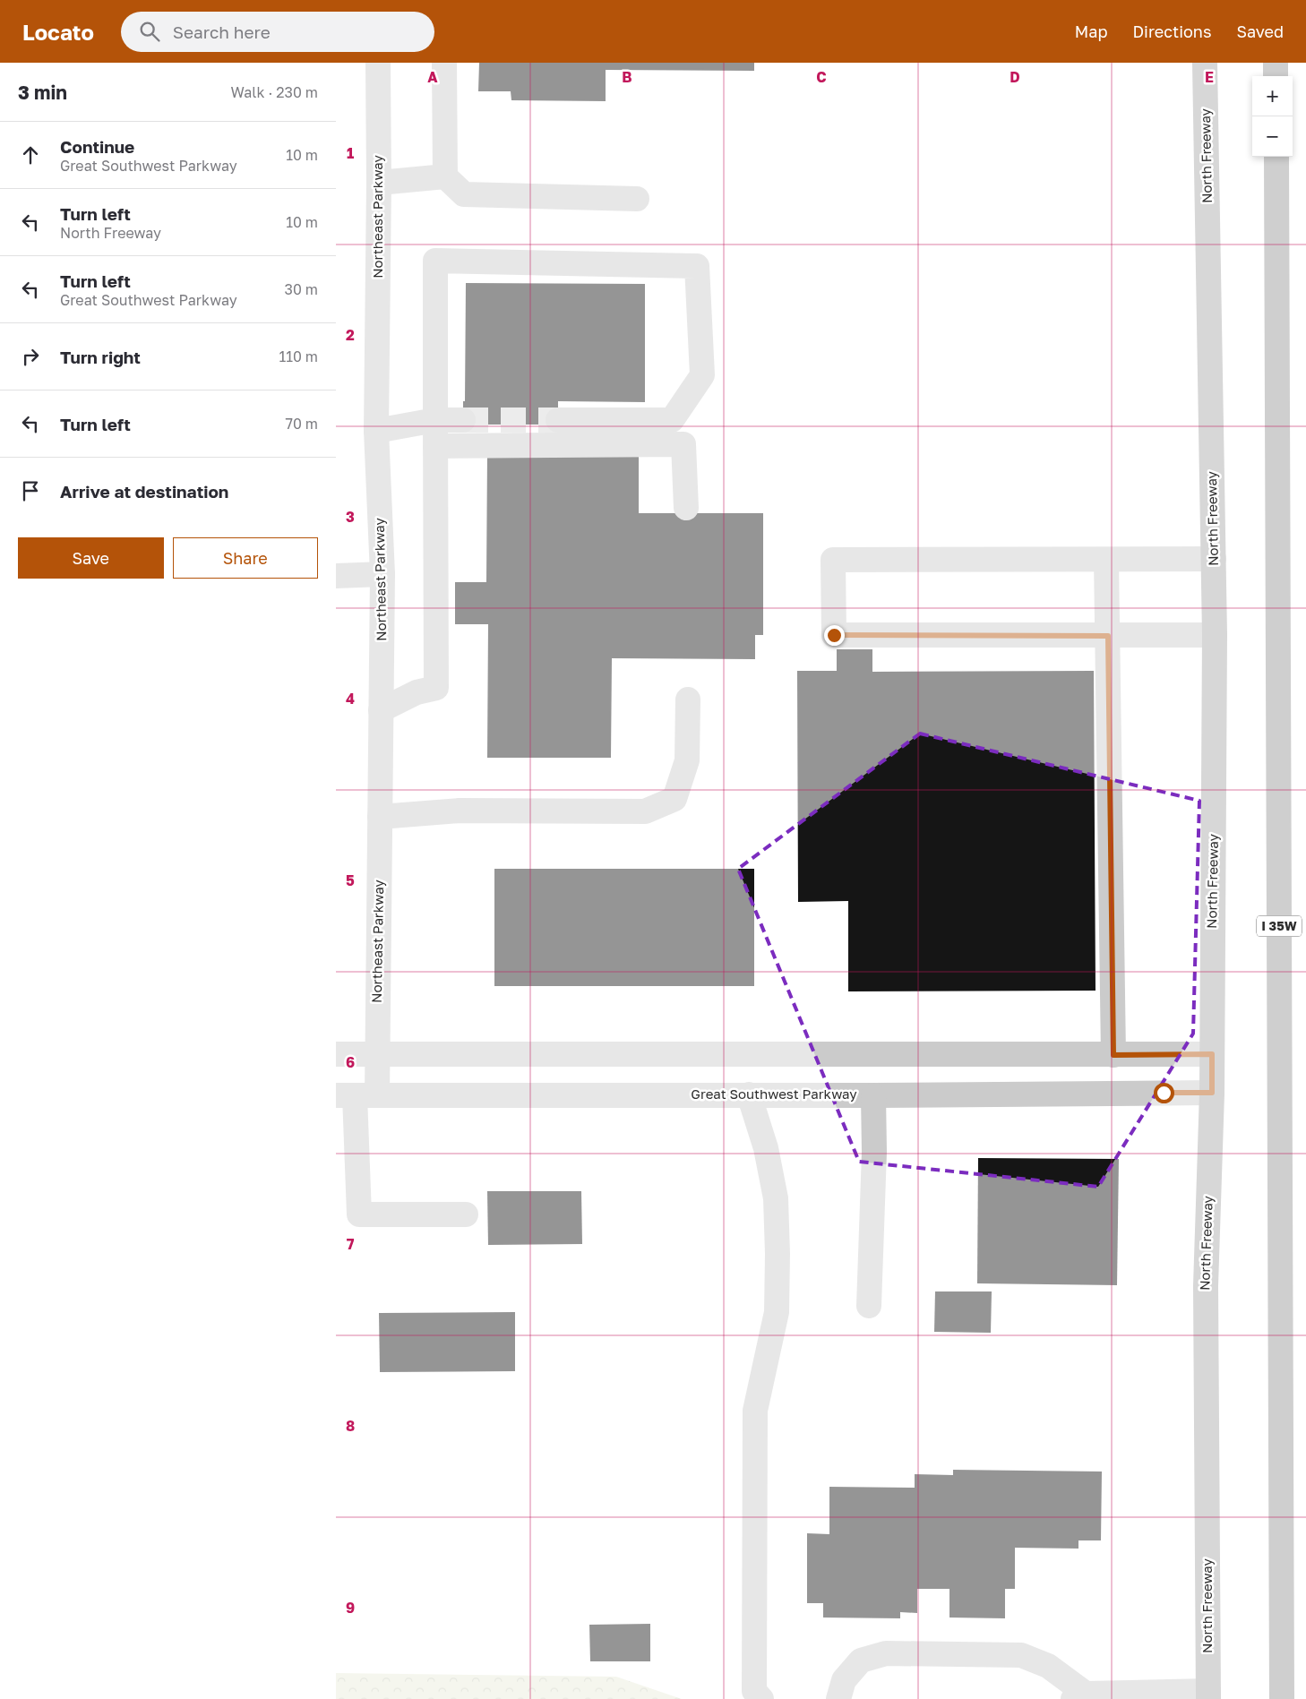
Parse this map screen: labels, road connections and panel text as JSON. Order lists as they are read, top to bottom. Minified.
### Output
{"streets":{"highway":["I 35W"],"main road":["North Freeway"],"street":["Northeast Parkway","Great Southwest Parkway"]},"crossings":[["North Freeway","Great Southwest Parkway"],["Northeast Parkway","Great Southwest Parkway"]],"page":{"header":"Locato","search":"Search here","nav":["Map","Directions","Saved"],"heading":["3 min","Walk · 230 m"],"map_buttons":["+","−"],"list":[["Continue","Great Southwest Parkway","10 m"],["Turn left","North Freeway","10 m"],["Turn left","Great Southwest Parkway","30 m"],["Turn right","110 m"],["Turn left","70 m"],"Arrive at destination"],"buttons":["Save","Share"]},"grid":{"columns":["A","B","C","D","E"],"rows":["1","2","3","4","5","6","7","8","9"]}}
